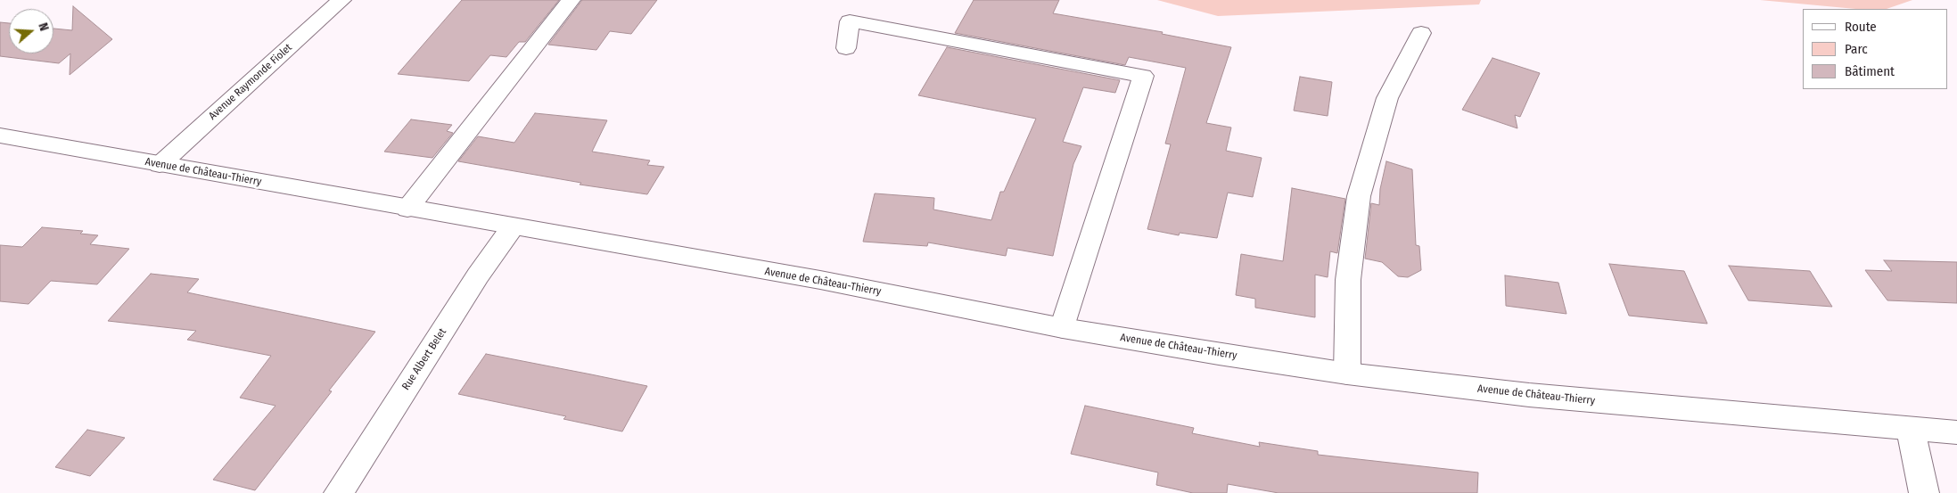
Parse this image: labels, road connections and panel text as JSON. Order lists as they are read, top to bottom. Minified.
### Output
{"streets":{"street":["Avenue Raymonde Fiolet","Avenue de Château-Thierry","Rue Albert Belet"]},"crossings":[["Avenue Raymonde Fiolet","Avenue de Château-Thierry"],["Avenue de Château-Thierry","Rue Albert Belet"]],"legend":["Route","Parc","Bâtiment"],"north":"right"}
